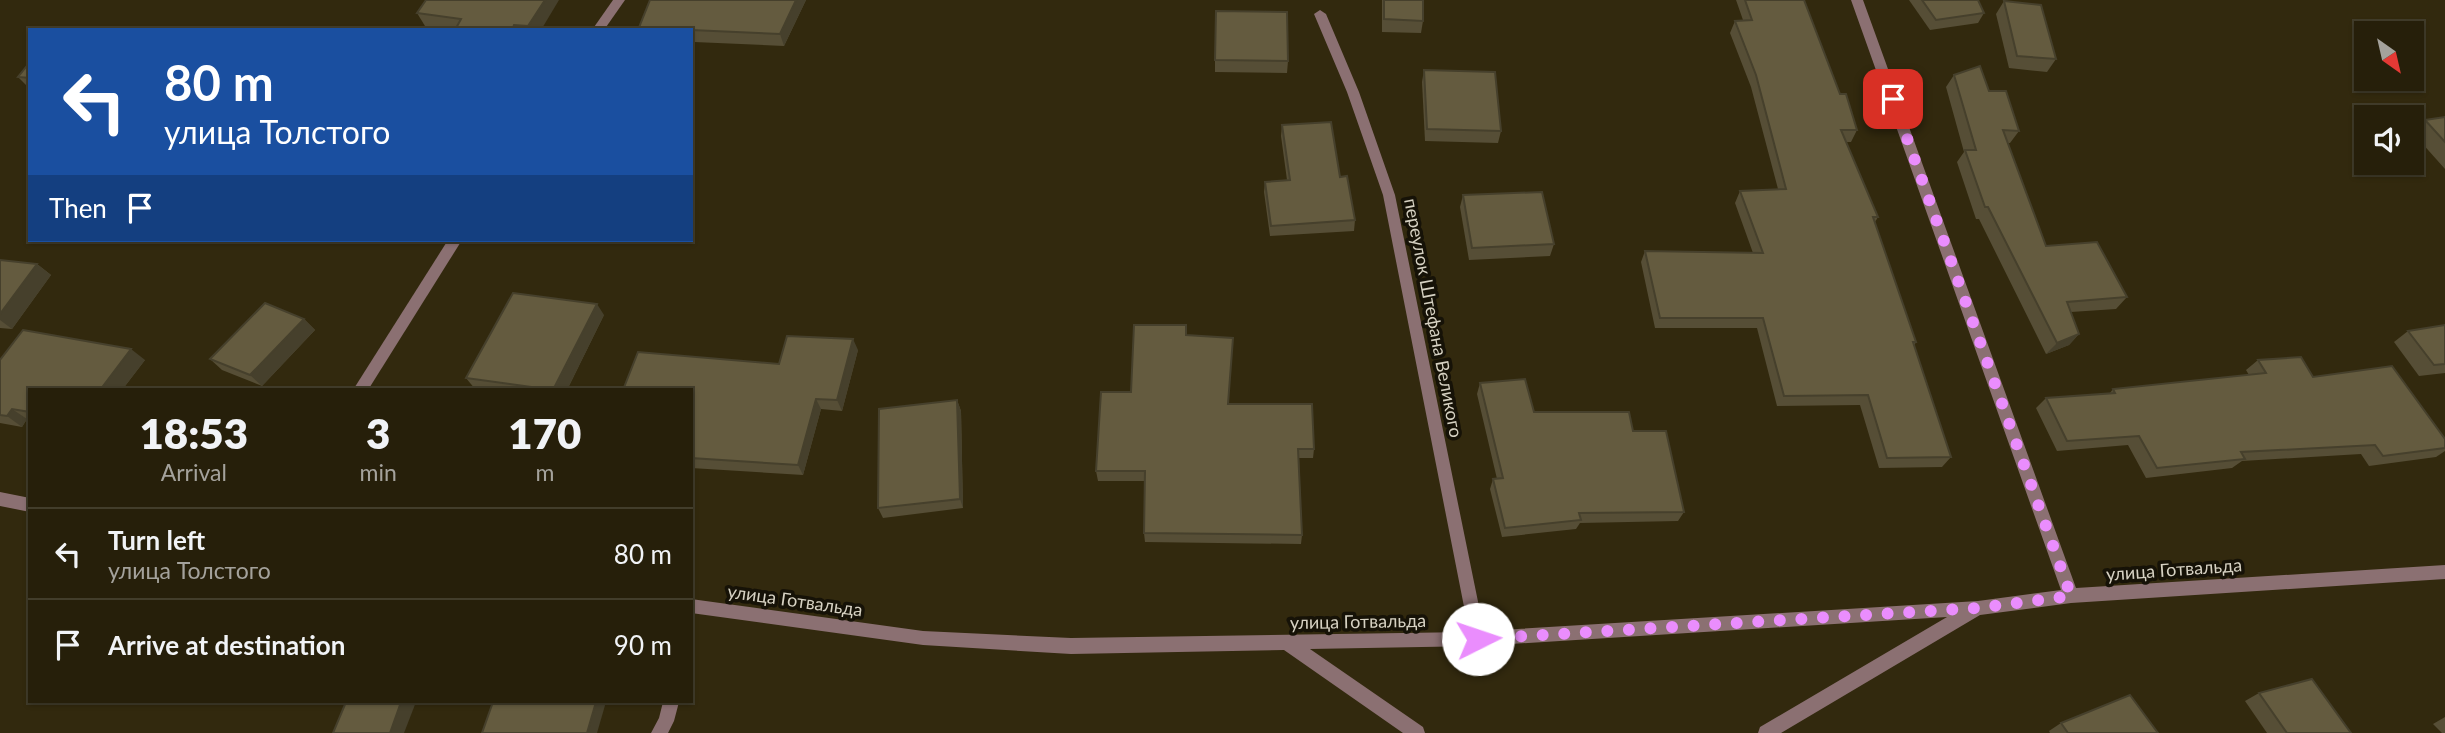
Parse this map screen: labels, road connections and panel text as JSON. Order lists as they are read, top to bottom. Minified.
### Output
{"streets":{"street":["переулок Штефана Великого","улица Готвальда"]},"crossings":[["переулок Штефана Великого","улица Готвальда"]],"north":"bottom right","page":{"turn":["80 m","улица Толстого"],"then":"Then","eta":["18:53","Arrival","3","min","170","m"],"list":[{"name":"Turn left","note":"улица Толстого","value":"80 m"},{"name":"Arrive at destination","value":"90 m"}]}}
